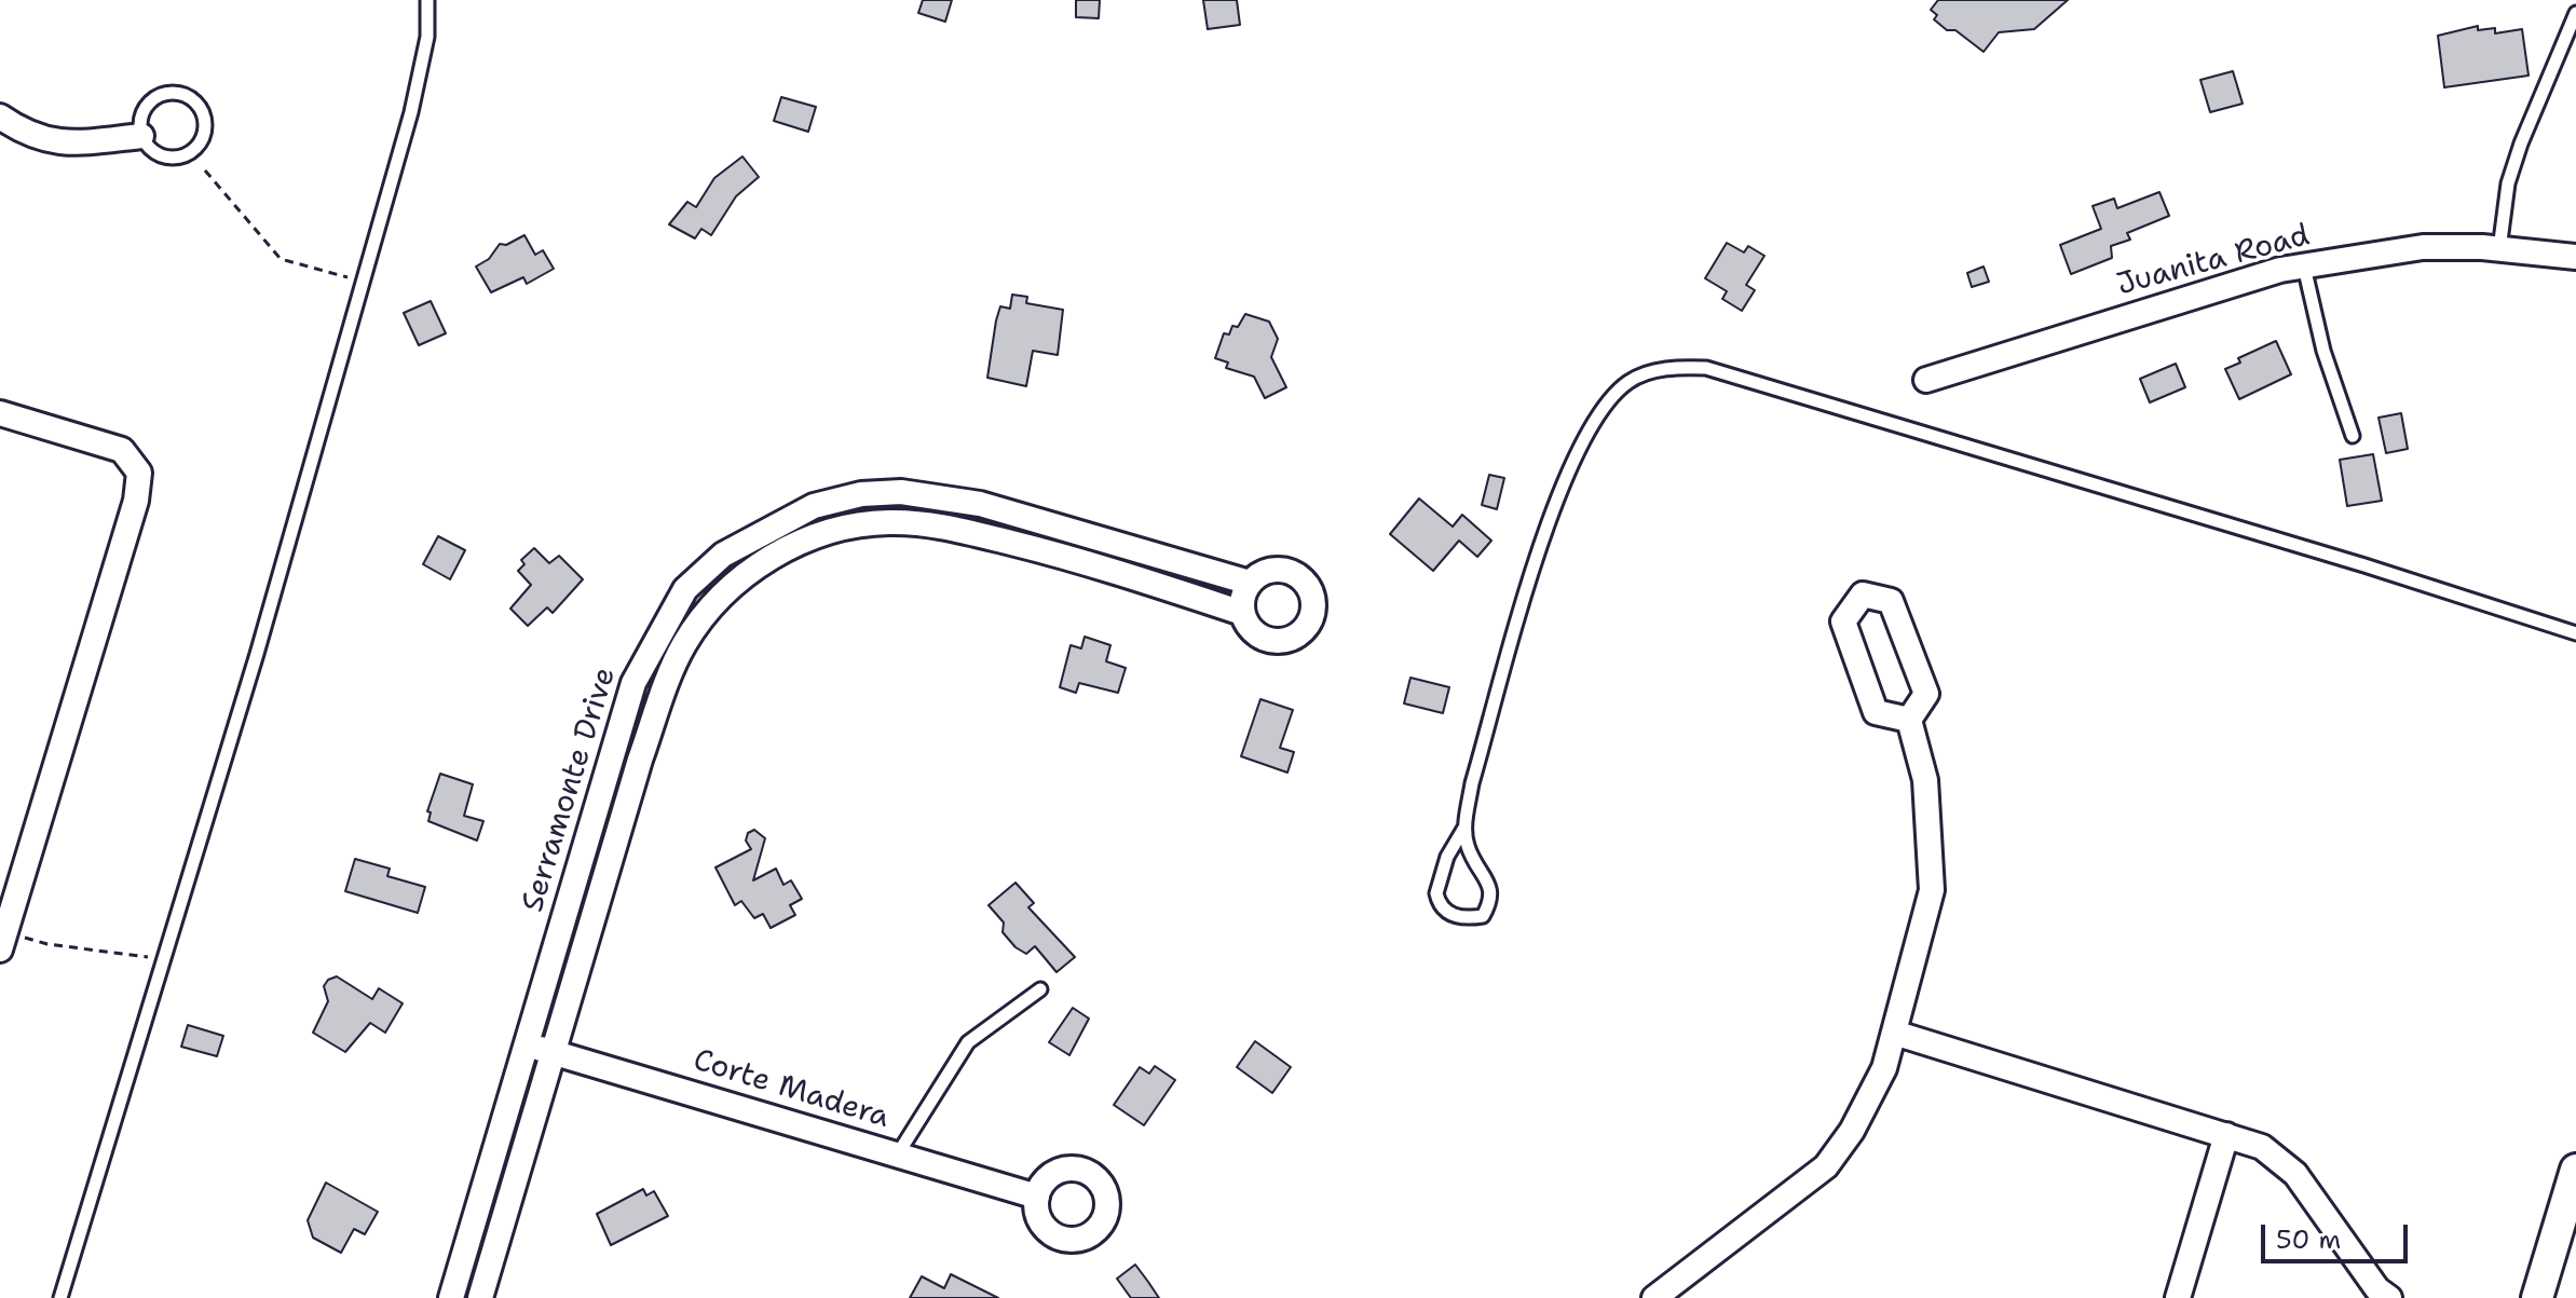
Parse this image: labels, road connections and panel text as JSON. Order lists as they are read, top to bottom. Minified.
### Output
{"streets":{"street":["Juanita Road","Serramonte Drive","Corte Madera"]},"crossings":[["Serramonte Drive","Corte Madera"]],"scale_bar":"50 m"}
